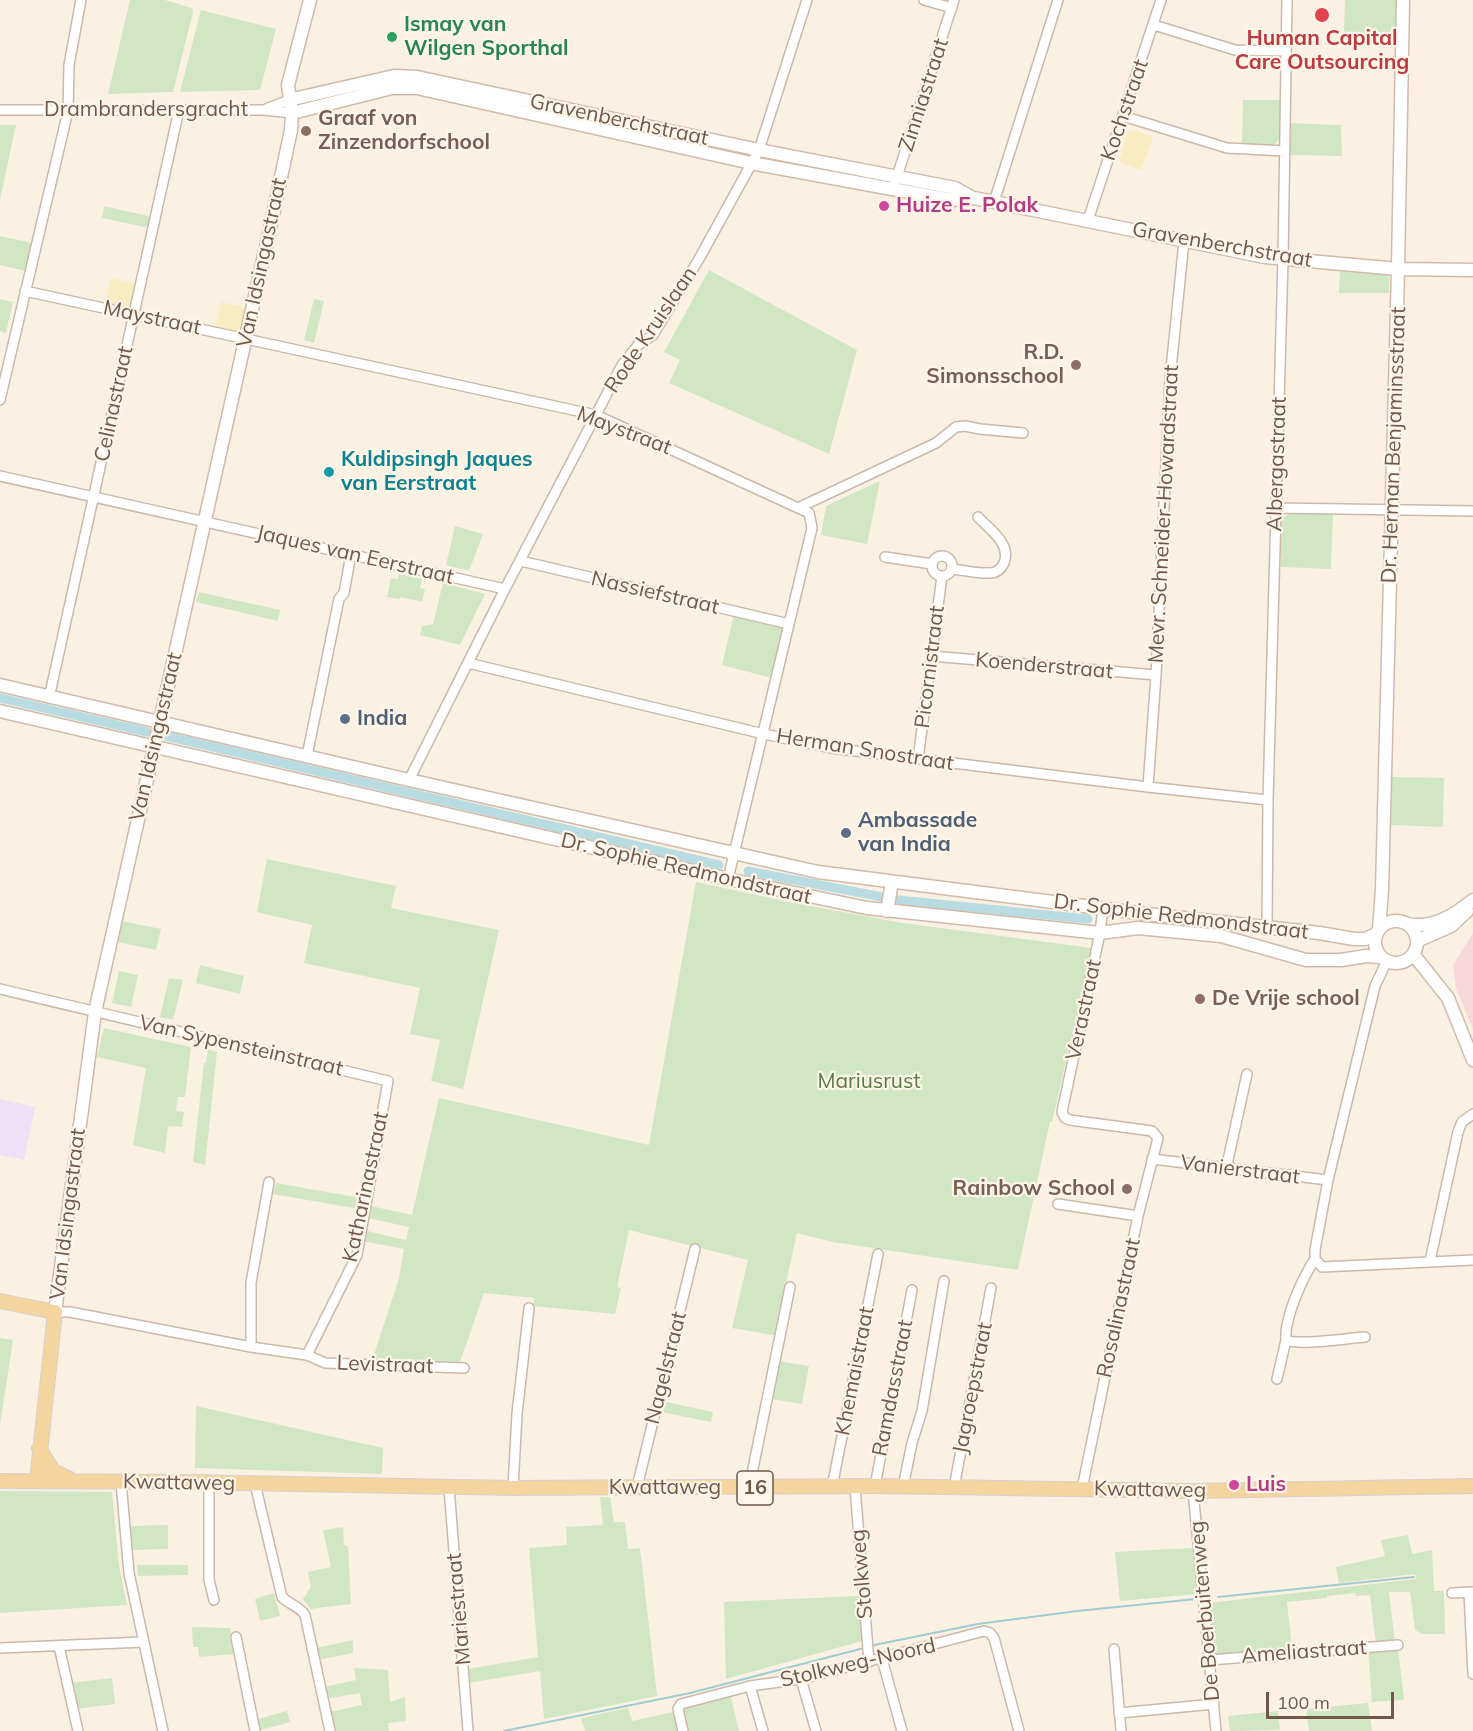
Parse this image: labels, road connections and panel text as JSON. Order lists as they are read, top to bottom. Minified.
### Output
{"streets":{"main road":["Van Idsingastraat","Kwattaweg","16"],"street":["Zinniastraat","Drambrandersgracht","Kochstraat","Gravenberchstraat","Maystraat","Rode Kruislaan","Celinastraat","Dr. Herman Benjaminsstraat","Albergastraat","Mevr. Schneider-Howardstraat","Jaques van Eerstraat","Nassiefstraat","Koenderstraat","Picornistraat","Herman Snostraat","Dr. Sophie Redmondstraat","Verastraat","Van Sypensteinstraat","Vanierstraat","Katharinastraat","Rosalinastraat","Levistraat","Nagelstraat","Khemaistraat","Ramdasstraat","Jagroepstraat","Stolkweg","Mariestraat","De Boerbuitenweg","Ameliastraat","Stolkweg-Noord"]},"crossings":[["Zinniastraat","Gravenberchstraat"],["Drambrandersgracht","Gravenberchstraat"],["Drambrandersgracht","Celinastraat"],["Kochstraat","Gravenberchstraat"],["Gravenberchstraat","Van Idsingastraat"],["Gravenberchstraat","Rode Kruislaan"],["Gravenberchstraat","Dr. Herman Benjaminsstraat"],["Gravenberchstraat","Albergastraat"],["Gravenberchstraat","Mevr. Schneider-Howardstraat"],["Van Idsingastraat","Maystraat"],["Van Idsingastraat","Jaques van Eerstraat"],["Van Idsingastraat","Dr. Sophie Redmondstraat"],["Van Idsingastraat","Van Sypensteinstraat"],["Van Idsingastraat","Levistraat"],["Van Idsingastraat","Kwattaweg"],["Maystraat","Rode Kruislaan"],["Maystraat","Celinastraat"],["Rode Kruislaan","Jaques van Eerstraat"],["Rode Kruislaan","Nassiefstraat"],["Rode Kruislaan","Herman Snostraat"],["Rode Kruislaan","Dr. Sophie Redmondstraat"],["Celinastraat","Jaques van Eerstraat"],["Celinastraat","Dr. Sophie Redmondstraat"],["Dr. Herman Benjaminsstraat","Dr. Sophie Redmondstraat"],["Albergastraat","Herman Snostraat"],["Albergastraat","Dr. Sophie Redmondstraat"],["Mevr. Schneider-Howardstraat","Koenderstraat"],["Mevr. Schneider-Howardstraat","Herman Snostraat"],["Koenderstraat","Picornistraat"],["Picornistraat","Herman Snostraat"],["Dr. Sophie Redmondstraat","Verastraat"],["Verastraat","Rosalinastraat"],["Van Sypensteinstraat","Katharinastraat"],["Vanierstraat","Rosalinastraat"],["Katharinastraat","Levistraat"],["Rosalinastraat","Kwattaweg"],["Nagelstraat","Kwattaweg"],["Khemaistraat","Kwattaweg"],["Ramdasstraat","Kwattaweg"],["Jagroepstraat","Kwattaweg"],["Kwattaweg","Stolkweg"],["Kwattaweg","Mariestraat"],["Kwattaweg","De Boerbuitenweg"],["Stolkweg","Stolkweg-Noord"],["De Boerbuitenweg","Ameliastraat"]],"parks":["Mariusrust"],"places":["Human Capital Care Outsourcing","Ismay van Wilgen Sporthal","Graaf von Zinzendorfschool","Huize E. Polak","R.D. Simonsschool","Kuldipsingh Jaques van Eerstraat","India","Ambassade van India","De Vrije school","Rainbow School","Luis"],"scale_bar":"100 m"}
